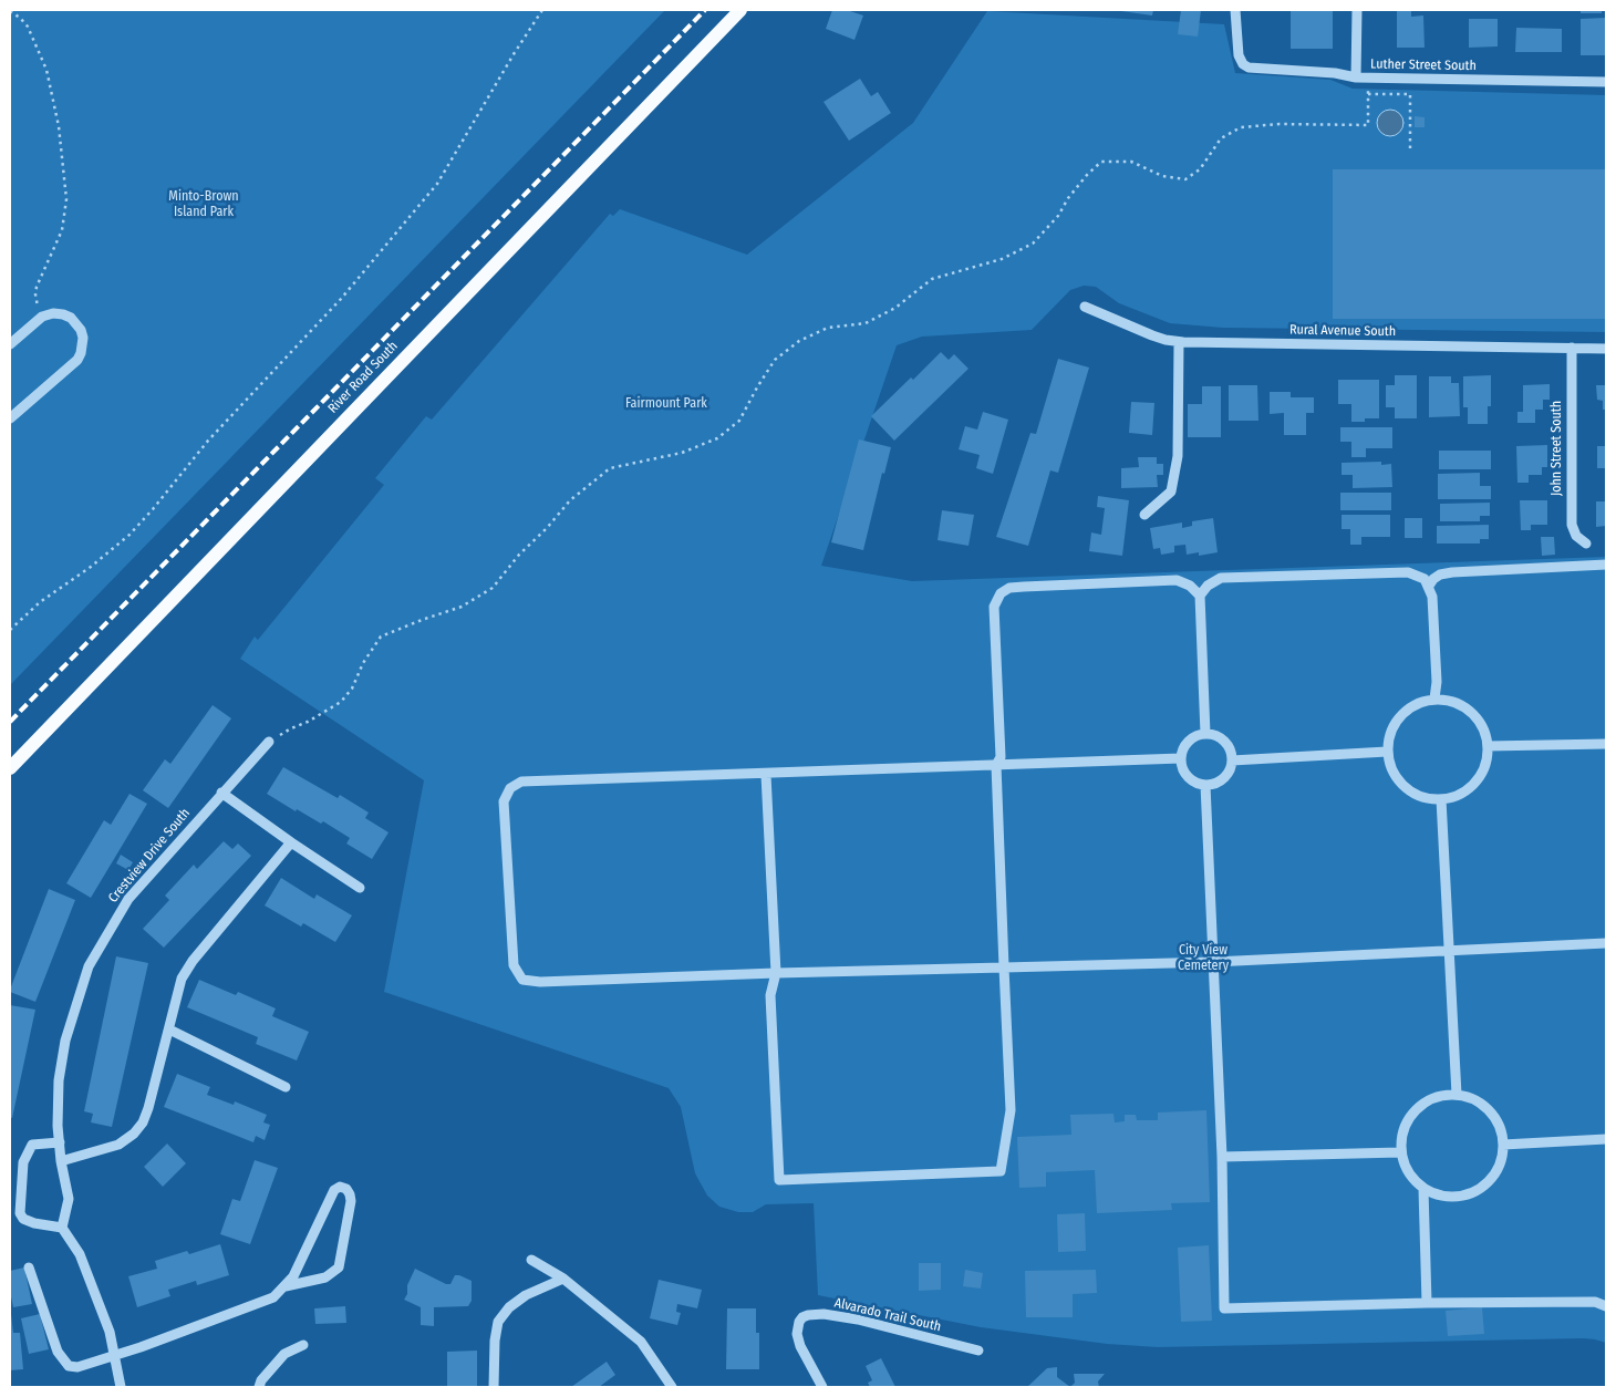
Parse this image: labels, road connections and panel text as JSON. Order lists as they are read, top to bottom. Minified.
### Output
{"streets":{"main road":["River Road South"],"street":["Luther Street South","Rural Avenue South","John Street South","Crestview Drive South","Alvarado Trail South"]},"crossings":[["Rural Avenue South","John Street South"]],"parks":["Minto-Brown Island Park","Fairmount Park","City View Cemetery"]}
